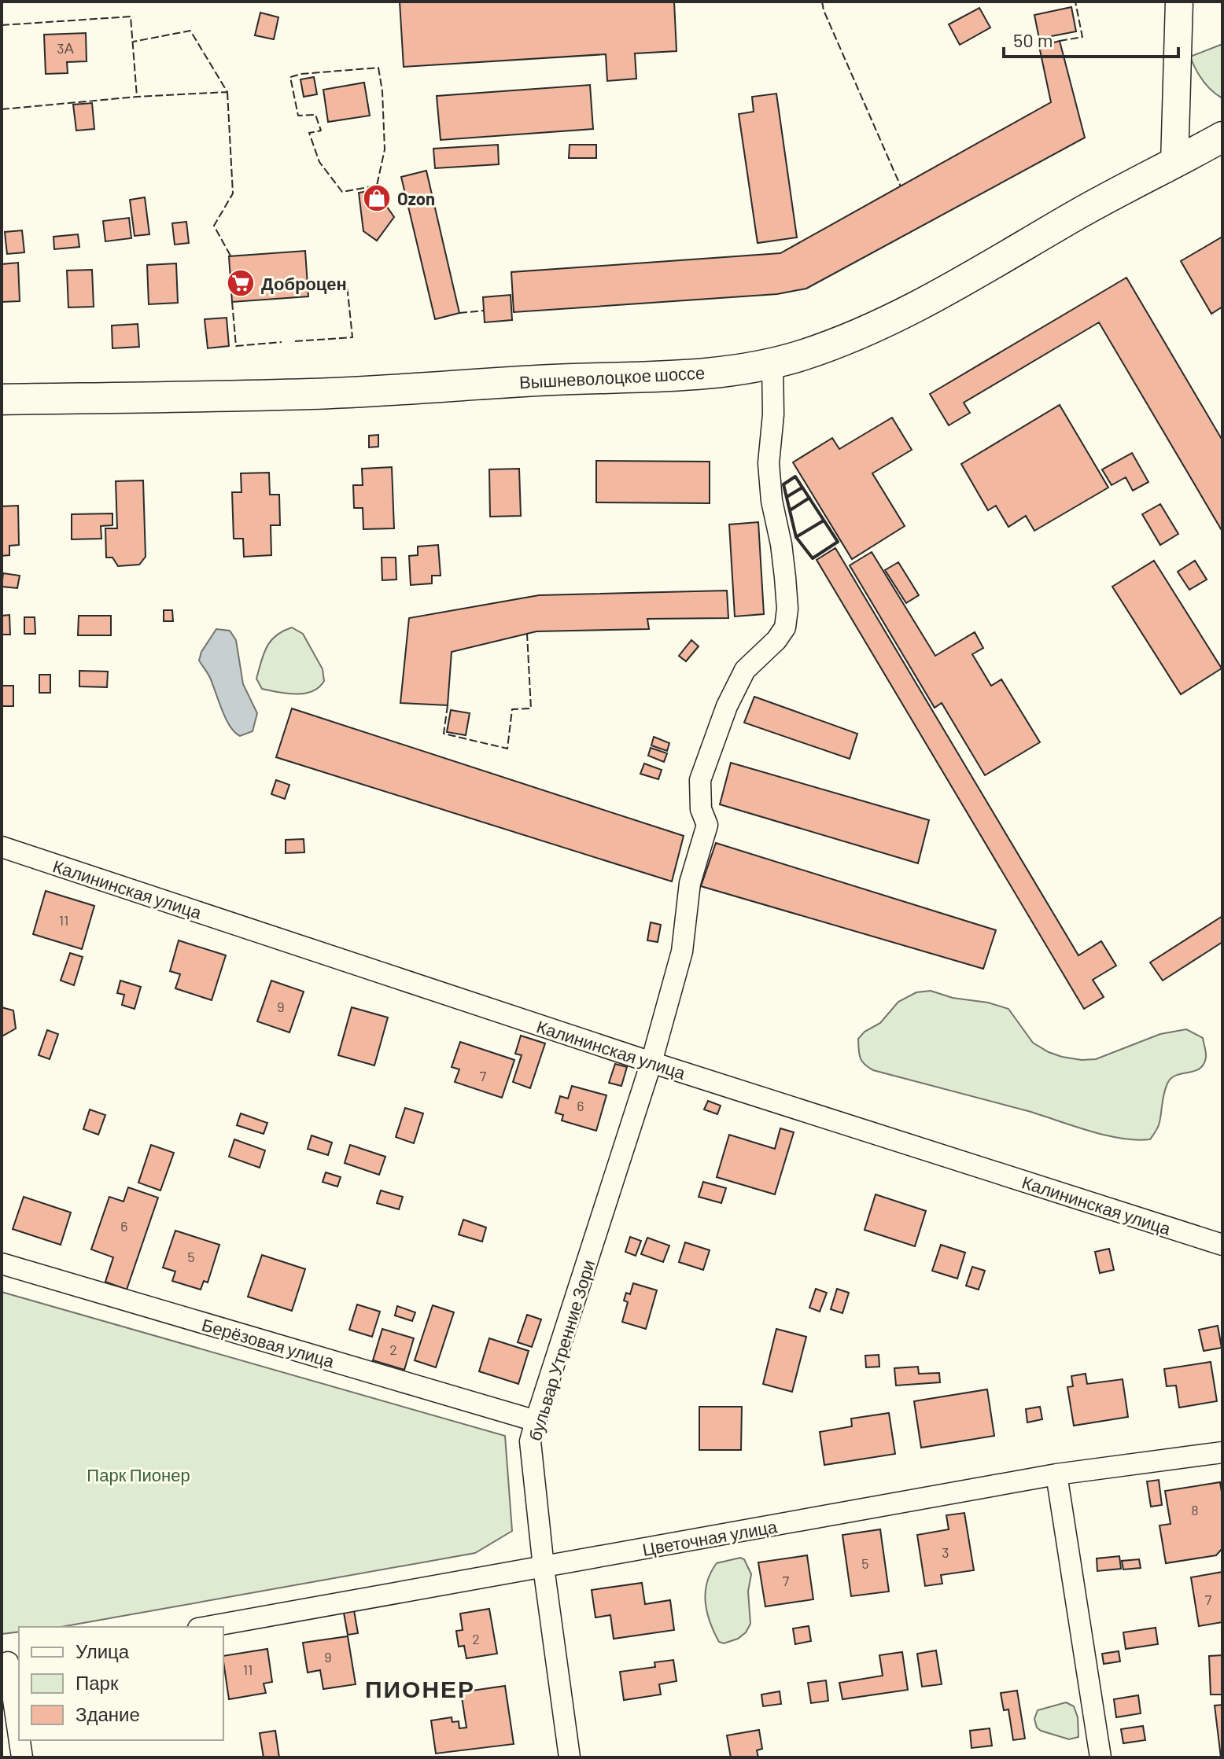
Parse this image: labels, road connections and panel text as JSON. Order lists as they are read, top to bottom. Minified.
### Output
{"streets":{"main road":["Вышневолоцкое шоссе"],"street":["Калининская улица","Берёзовая улица","бульвар Утренние Зори","Цветочная улица"]},"crossings":[["Вышневолоцкое шоссе","бульвар Утренние Зори"],["Калининская улица","бульвар Утренние Зори"],["Берёзовая улица","бульвар Утренние Зори"],["бульвар Утренние Зори","Цветочная улица"]],"districts":["ПИОНЕР"],"parks":["Парк Пионер"],"places":{"shop":["Ozon"],"supermarket":["Доброцен"]},"house_numbers":["3А","11","9","7","6","6","5","2","8","3","5","7","7","2","9","11"],"legend":["Улица","Парк","Здание"],"scale_bar":"50 m"}
